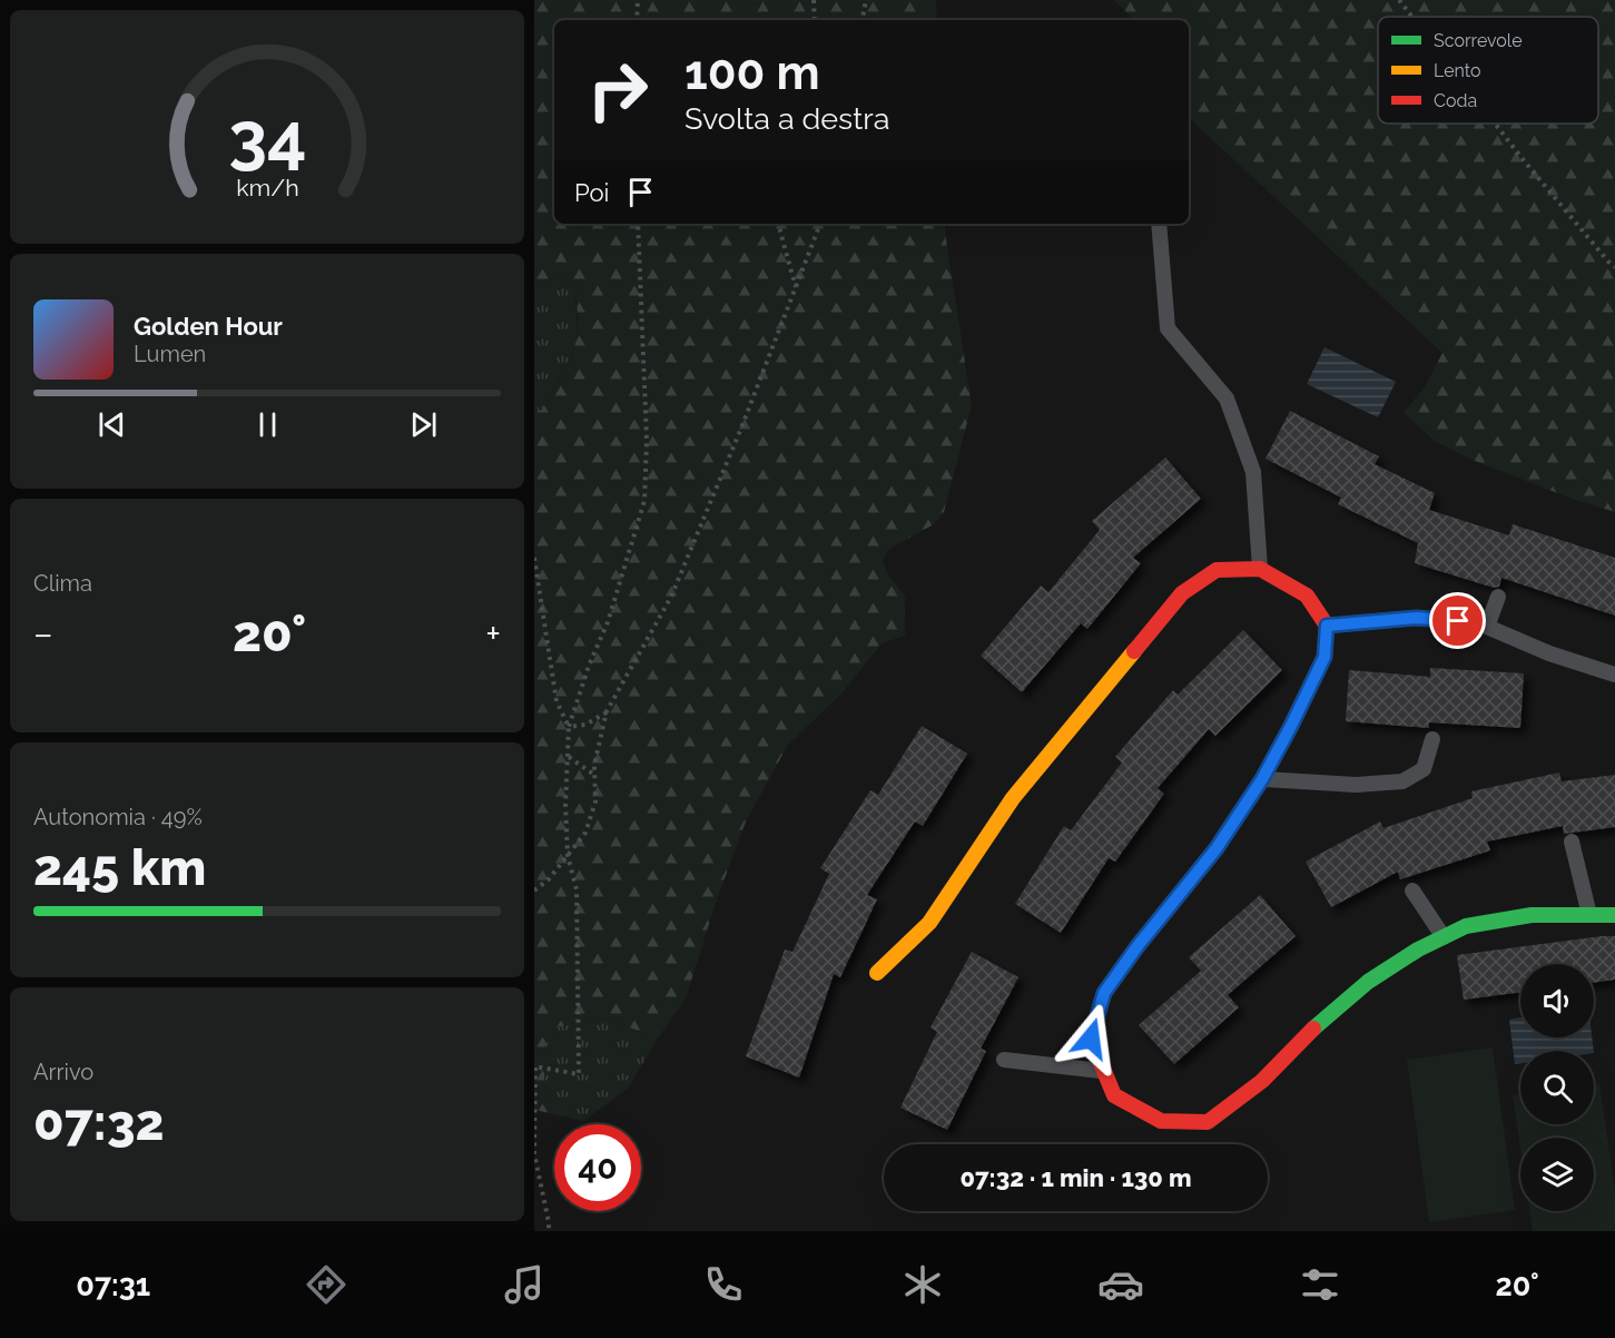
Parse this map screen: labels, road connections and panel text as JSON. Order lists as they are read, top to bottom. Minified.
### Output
{"legend":["Scorrevole","Lento","Coda"],"page":{"turn":["100 m","Svolta a destra"],"then":"Poi","song":["Golden Hour","Lumen"],"tile":["Clima",["Autonomia · 49%","245 km"],["Arrivo","07:32"]],"heat":["−","20°","+"],"limit":"40","trip":"07:32 · 1 min · 130 m","tabs":["07:31","20°"],"gauge":["34","km/h"]}}
